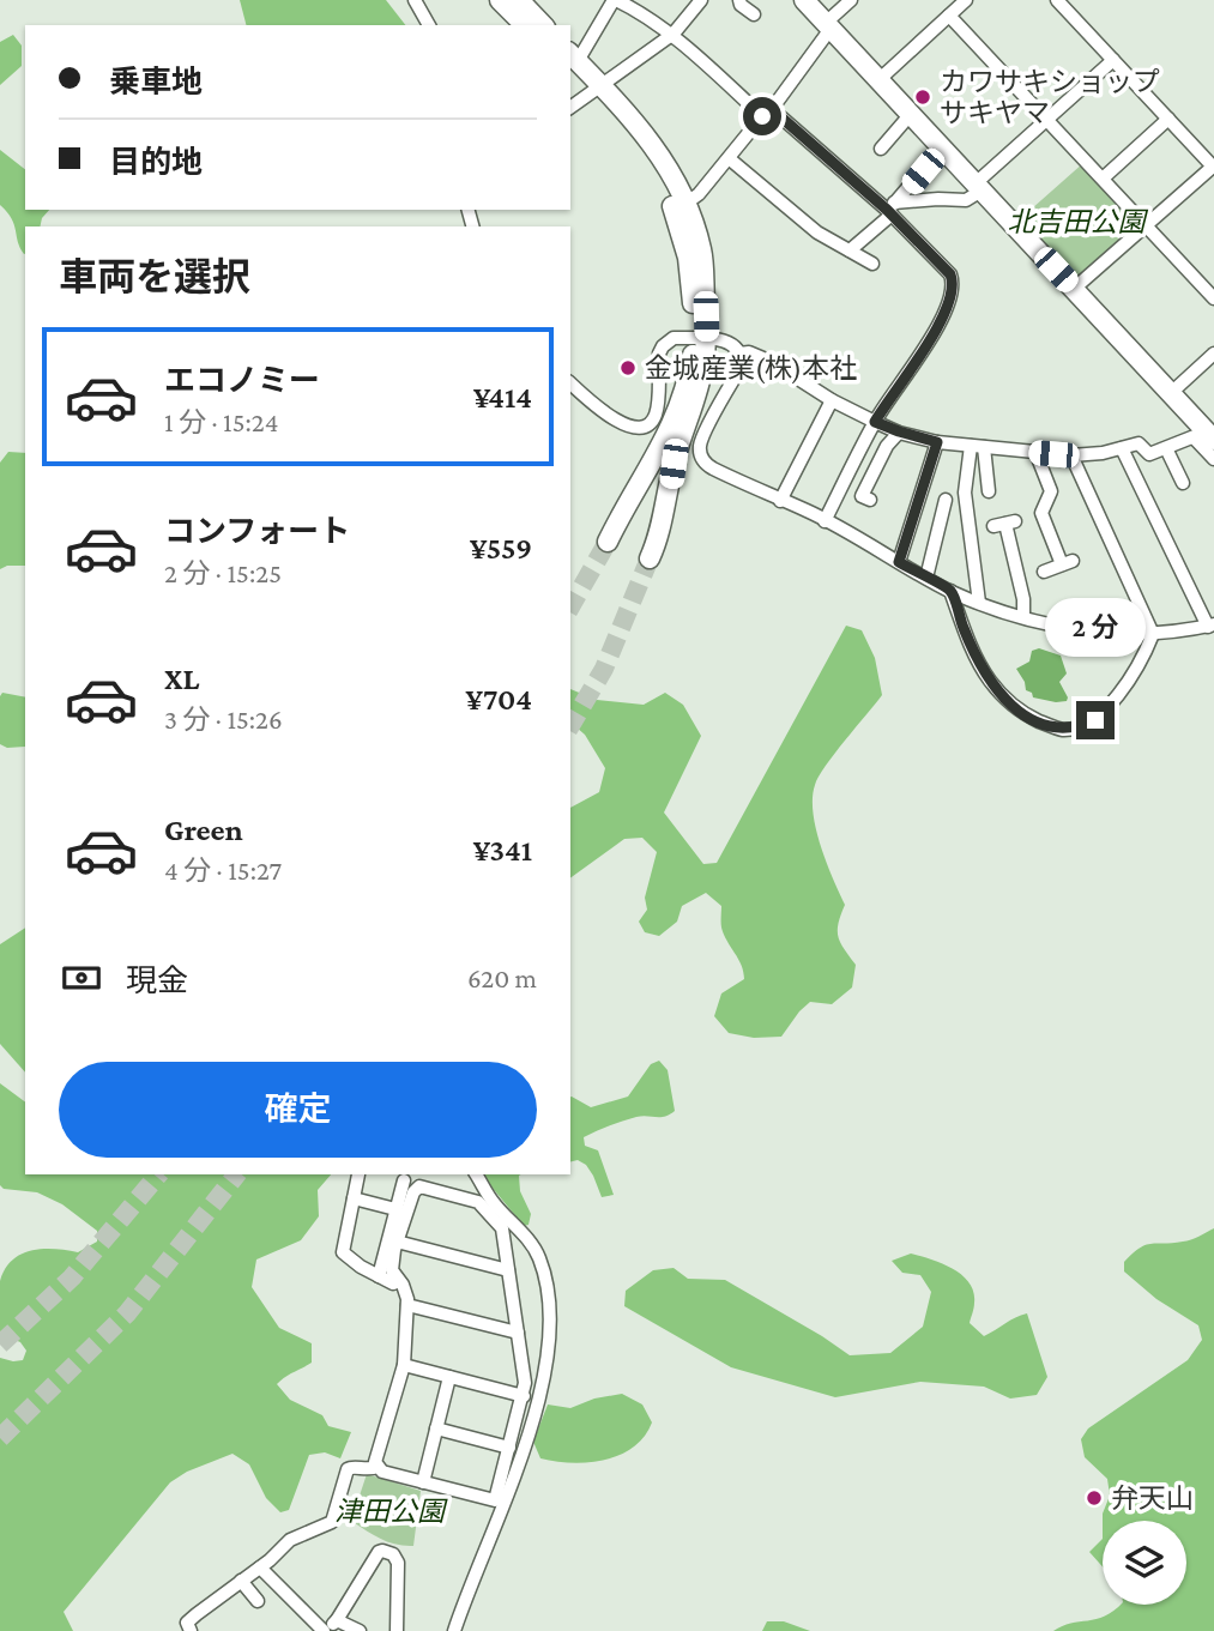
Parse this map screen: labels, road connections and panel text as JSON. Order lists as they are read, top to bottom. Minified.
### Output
{"parks":["北吉田公園","津田公園"],"places":["カワサキショップ サキヤマ","金城産業(株)本社","弁天山"],"page":{"banner":["乗車地","目的地"],"heading":"車両を選択","list":[{"name":"エコノミー","note":"1 分 · 15:24","value":"¥414"},{"name":"コンフォート","note":"2 分 · 15:25","value":"¥559"},{"name":"XL","note":"3 分 · 15:26","value":"¥704"},{"name":"Green","note":"4 分 · 15:27","value":"¥341"}],"bubble":"2 分","pay":["現金","620 m"],"buttons":"確定"}}
